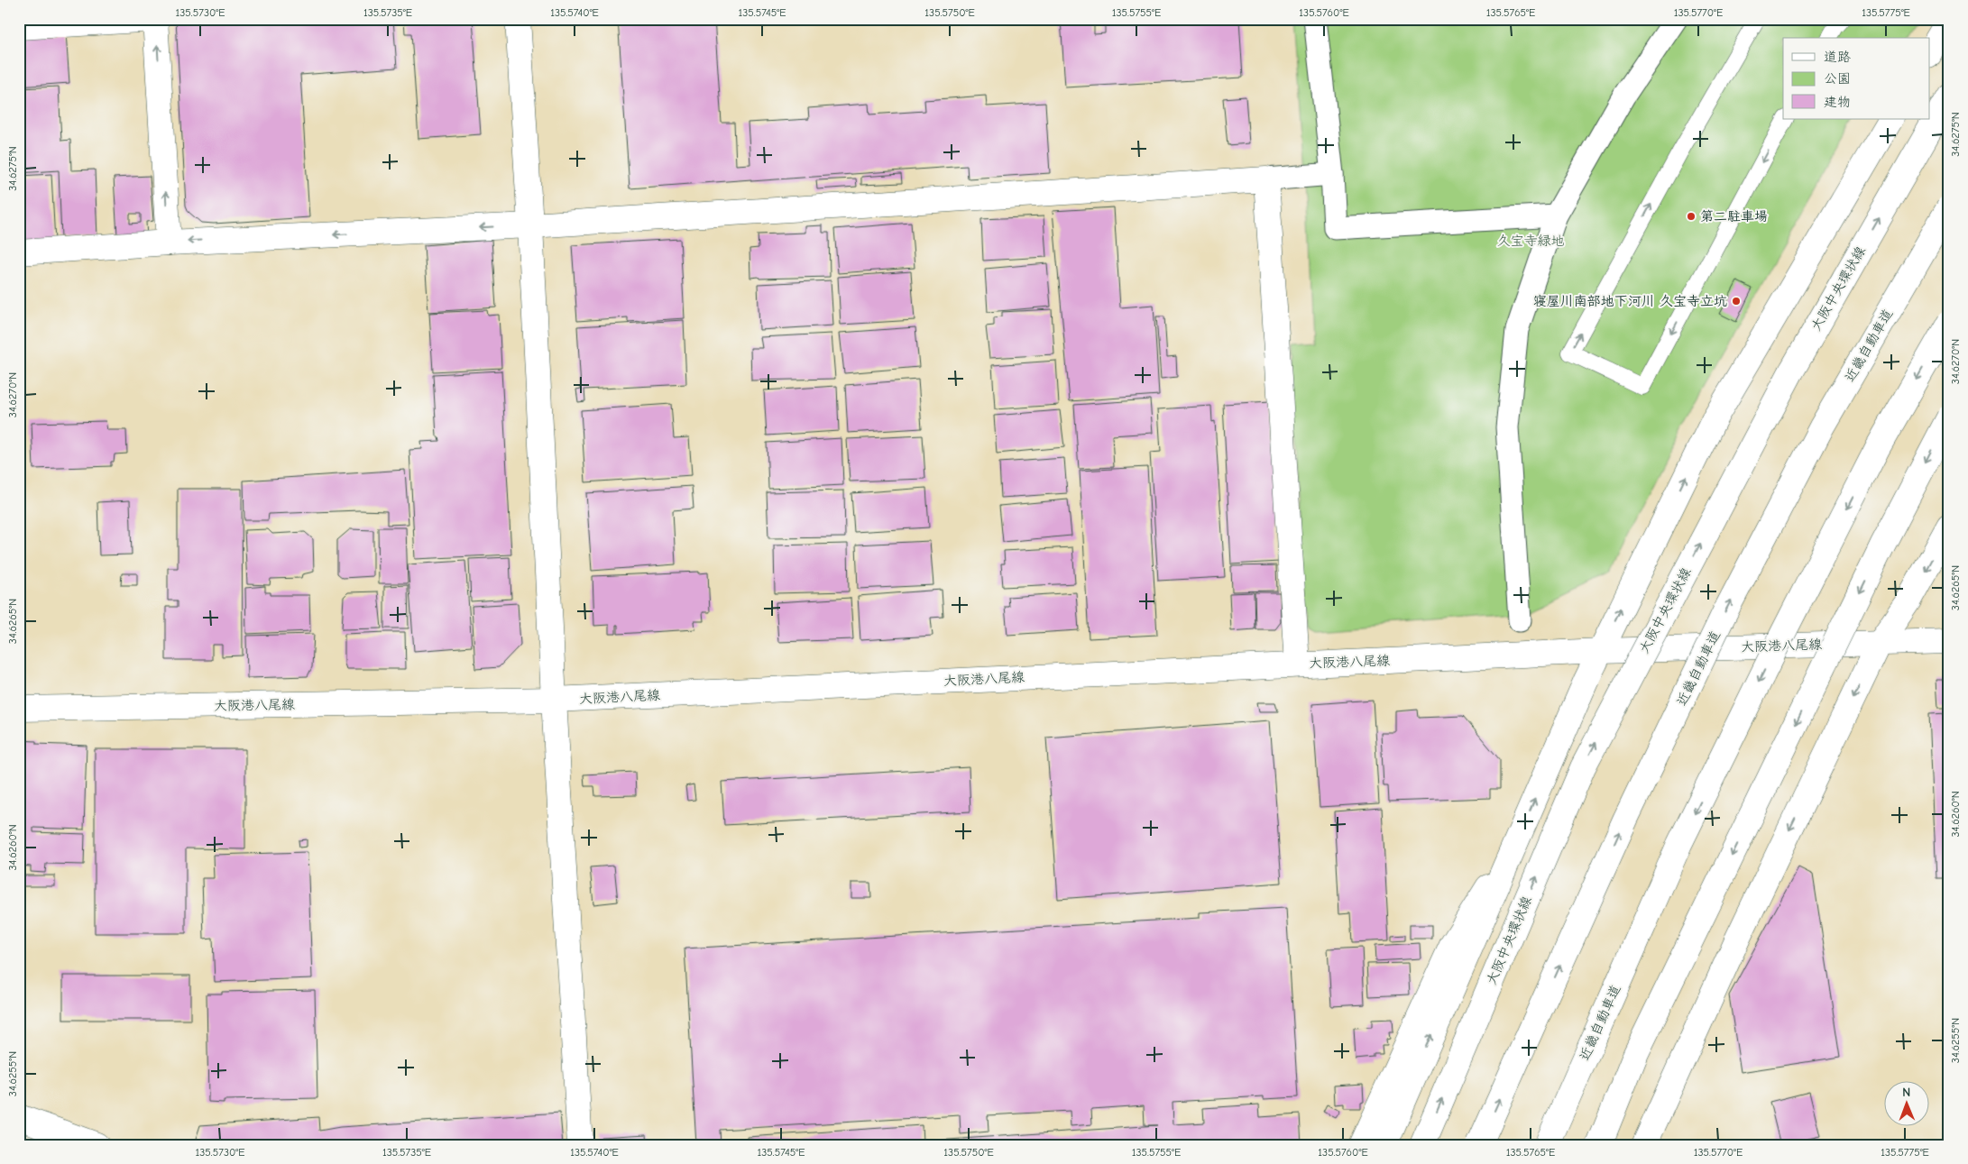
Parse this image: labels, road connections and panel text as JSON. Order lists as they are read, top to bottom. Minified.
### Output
{"streets":{"main road":["大阪中央環状線","近畿自動車道","大阪港八尾線"]},"parks":["久宝寺緑地"],"places":["第二駐車場","寝屋川南部地下河川 久宝寺立坑"],"legend":["道路","公園","建物"],"north":"top","coordinates":["135.5730°E","135.5735°E","135.5740°E","135.5745°E","135.5750°E","135.5755°E","135.5760°E","135.5765°E","135.5770°E","135.5775°E","34.6275°N","34.6270°N","34.6265°N","34.6260°N","34.6255°N"]}
